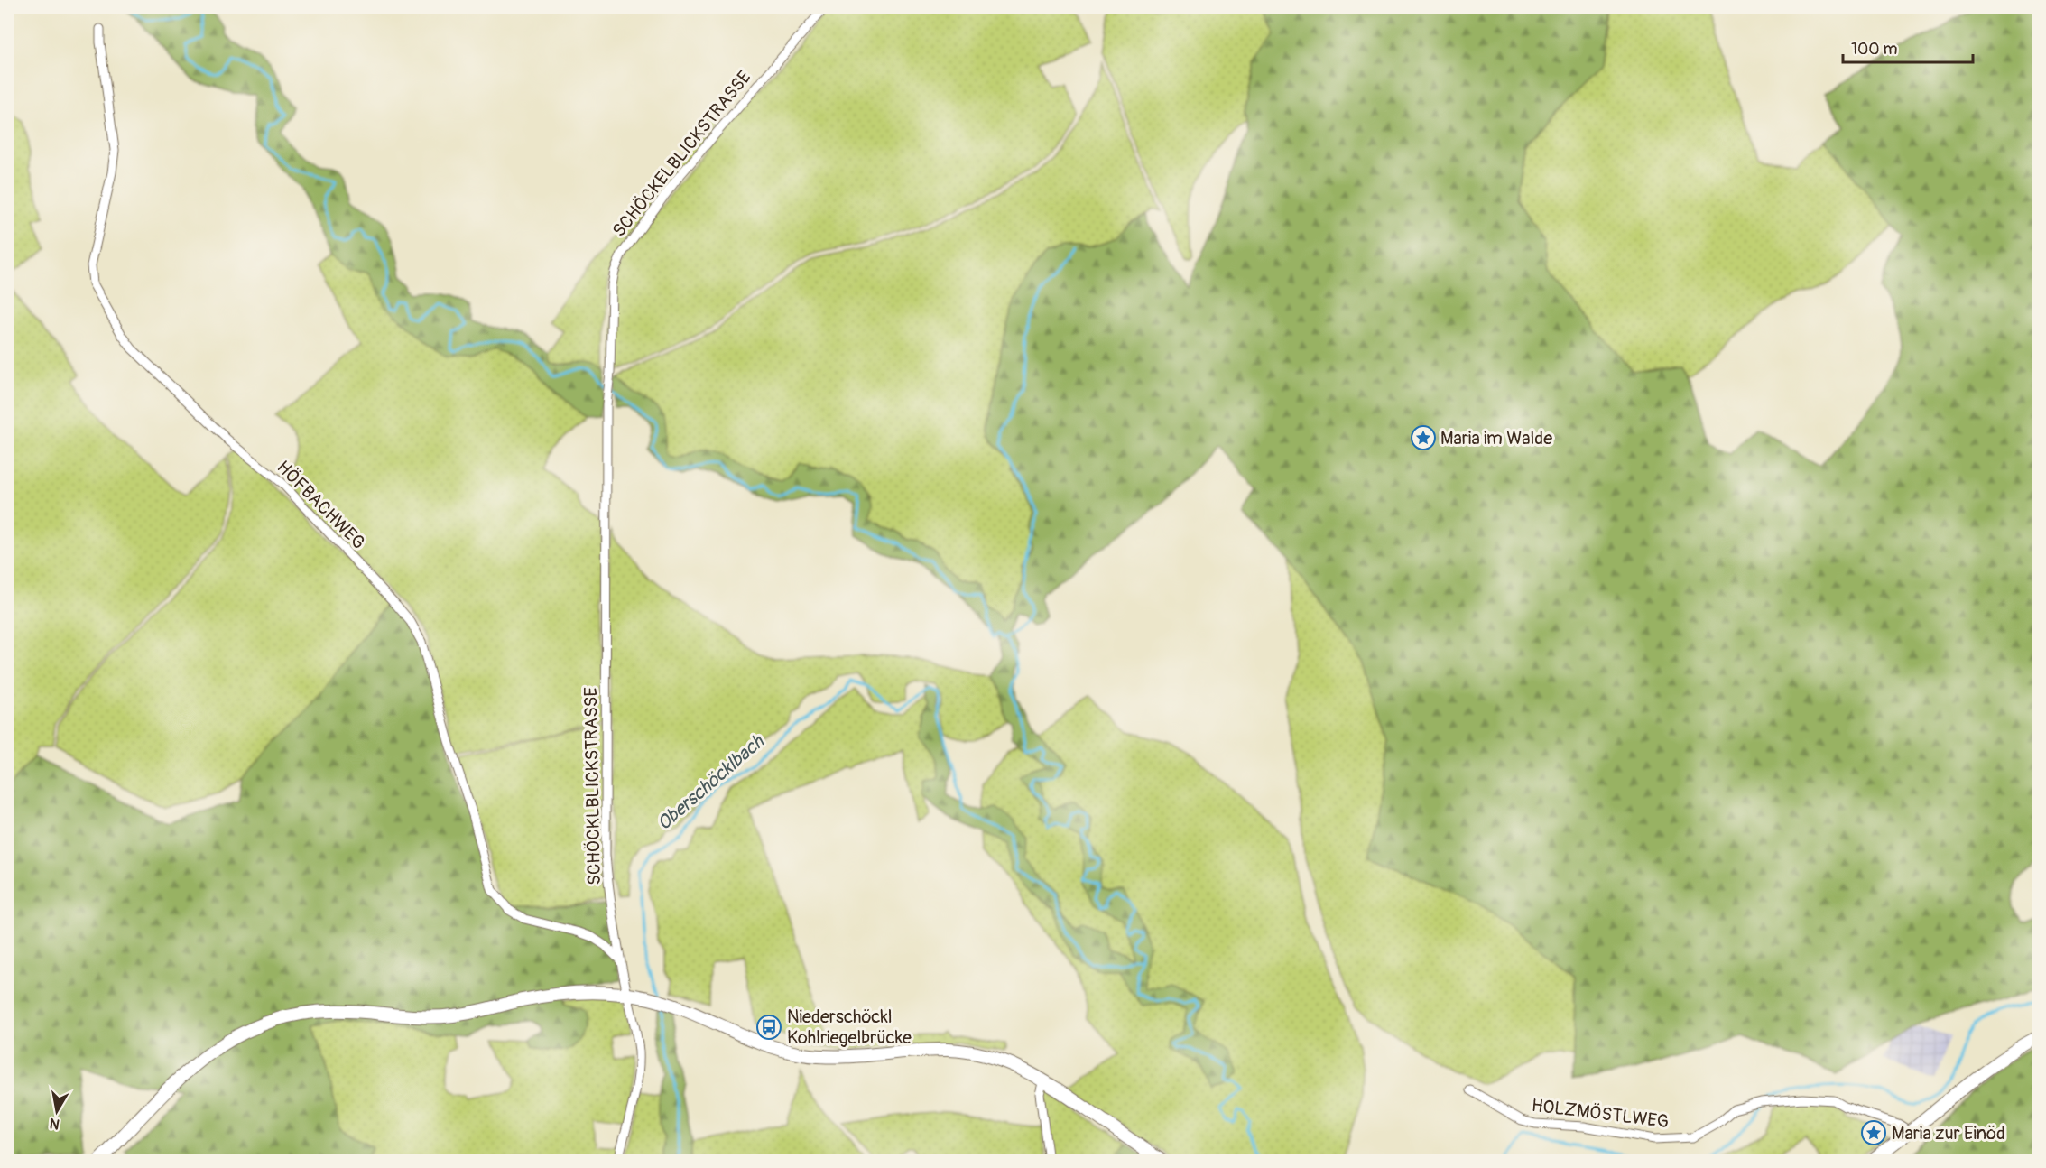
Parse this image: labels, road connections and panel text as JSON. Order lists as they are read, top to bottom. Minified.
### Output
{"streets":{"street":["SCHÖCKELBLICKSTRASSE","HÖFBACHWEG","SCHÖCKLBLICKSTRASSE","HOLZMÖSTLWEG"]},"crossings":[["SCHÖCKELBLICKSTRASSE","SCHÖCKLBLICKSTRASSE"],["HÖFBACHWEG","SCHÖCKLBLICKSTRASSE"]],"water":["Oberschöcklbach"],"places":{"place":["Maria im Walde","Maria zur Einöd"],"bus stop":["Niederschöckl Kohlriegelbrücke"]},"scale_bar":"100 m","north":"bottom"}
